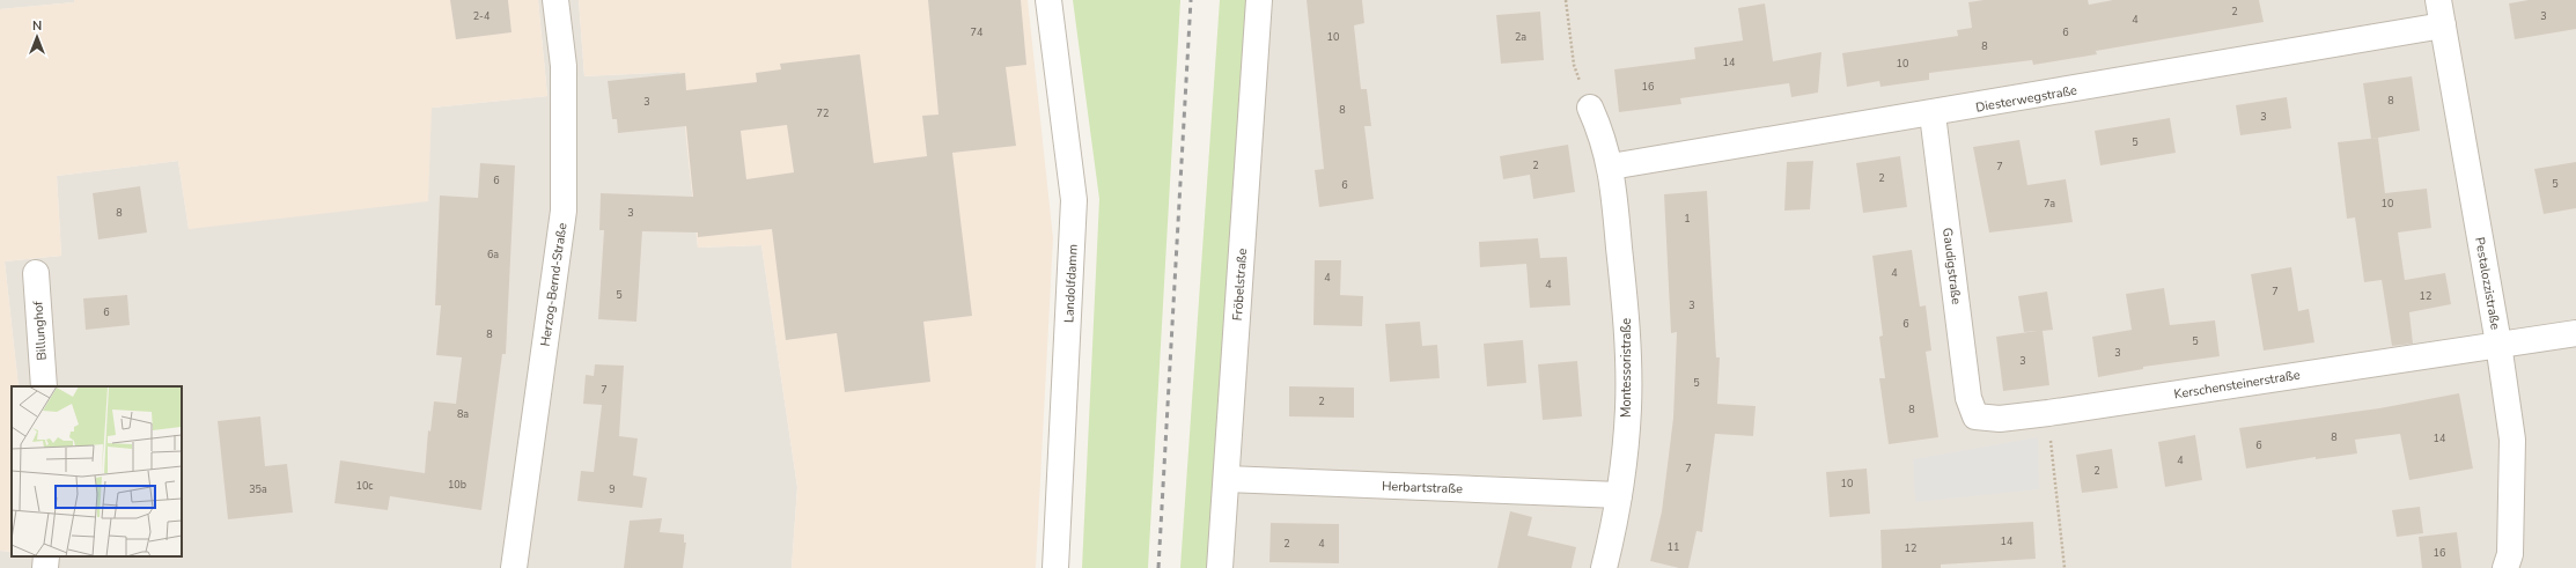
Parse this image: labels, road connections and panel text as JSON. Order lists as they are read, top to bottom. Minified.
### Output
{"streets":{"street":["Diesterwegstraße","Gaudigstraße","Landolfdamm","Pestalozzistraße","Herzog-Bernd-Straße","Fröbelstraße","Billunghof","Montessoristraße","Kerschensteinerstraße","Herbartstraße"]},"crossings":[["Diesterwegstraße","Gaudigstraße"],["Diesterwegstraße","Pestalozzistraße"],["Diesterwegstraße","Montessoristraße"],["Gaudigstraße","Kerschensteinerstraße"],["Pestalozzistraße","Kerschensteinerstraße"],["Fröbelstraße","Herbartstraße"],["Montessoristraße","Herbartstraße"]],"house_numbers":["2","2-4","3","4","74","6","10","2a","8","14","10","16","8","3","8","72","3","5","2","7","2","6","5","6","7a","10","8","3","1","6a","4","4","4","7","5","12","3","6","6","8","5","3","3","5","7","2","8","8a","8","14","6","4","7","2","10","10b","10c","35a","9","14","2","4","11","12","16"],"north":"top"}
